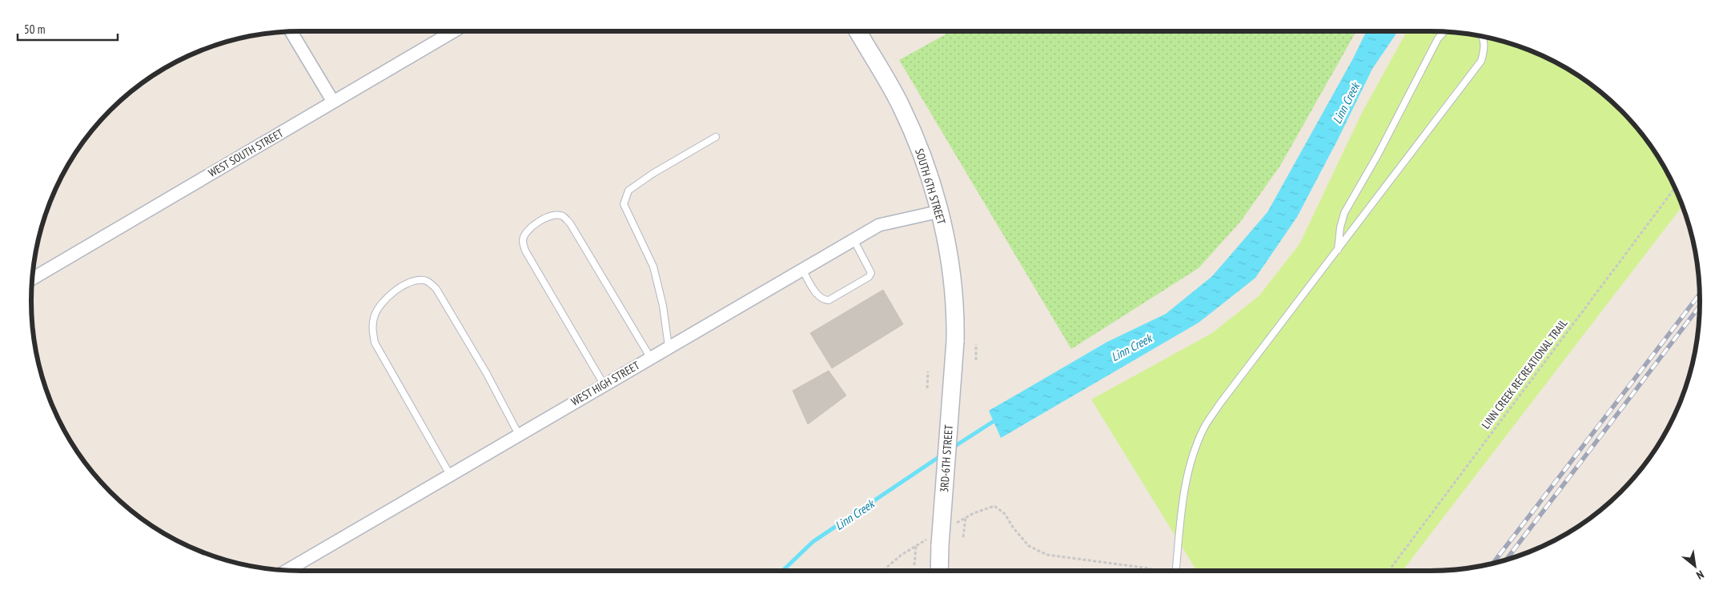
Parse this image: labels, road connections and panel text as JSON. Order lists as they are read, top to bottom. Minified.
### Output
{"streets":{"main road":["SOUTH 6TH STREET","3RD-6TH STREET"],"street":["WEST SOUTH STREET","WEST HIGH STREET"],"path":["LINN CREEK RECREATIONAL TRAIL"]},"crossings":[["SOUTH 6TH STREET","WEST HIGH STREET"],["SOUTH 6TH STREET","3RD-6TH STREET"]],"water":["Linn Creek"],"scale_bar":"50 m","north":"bottom right"}
